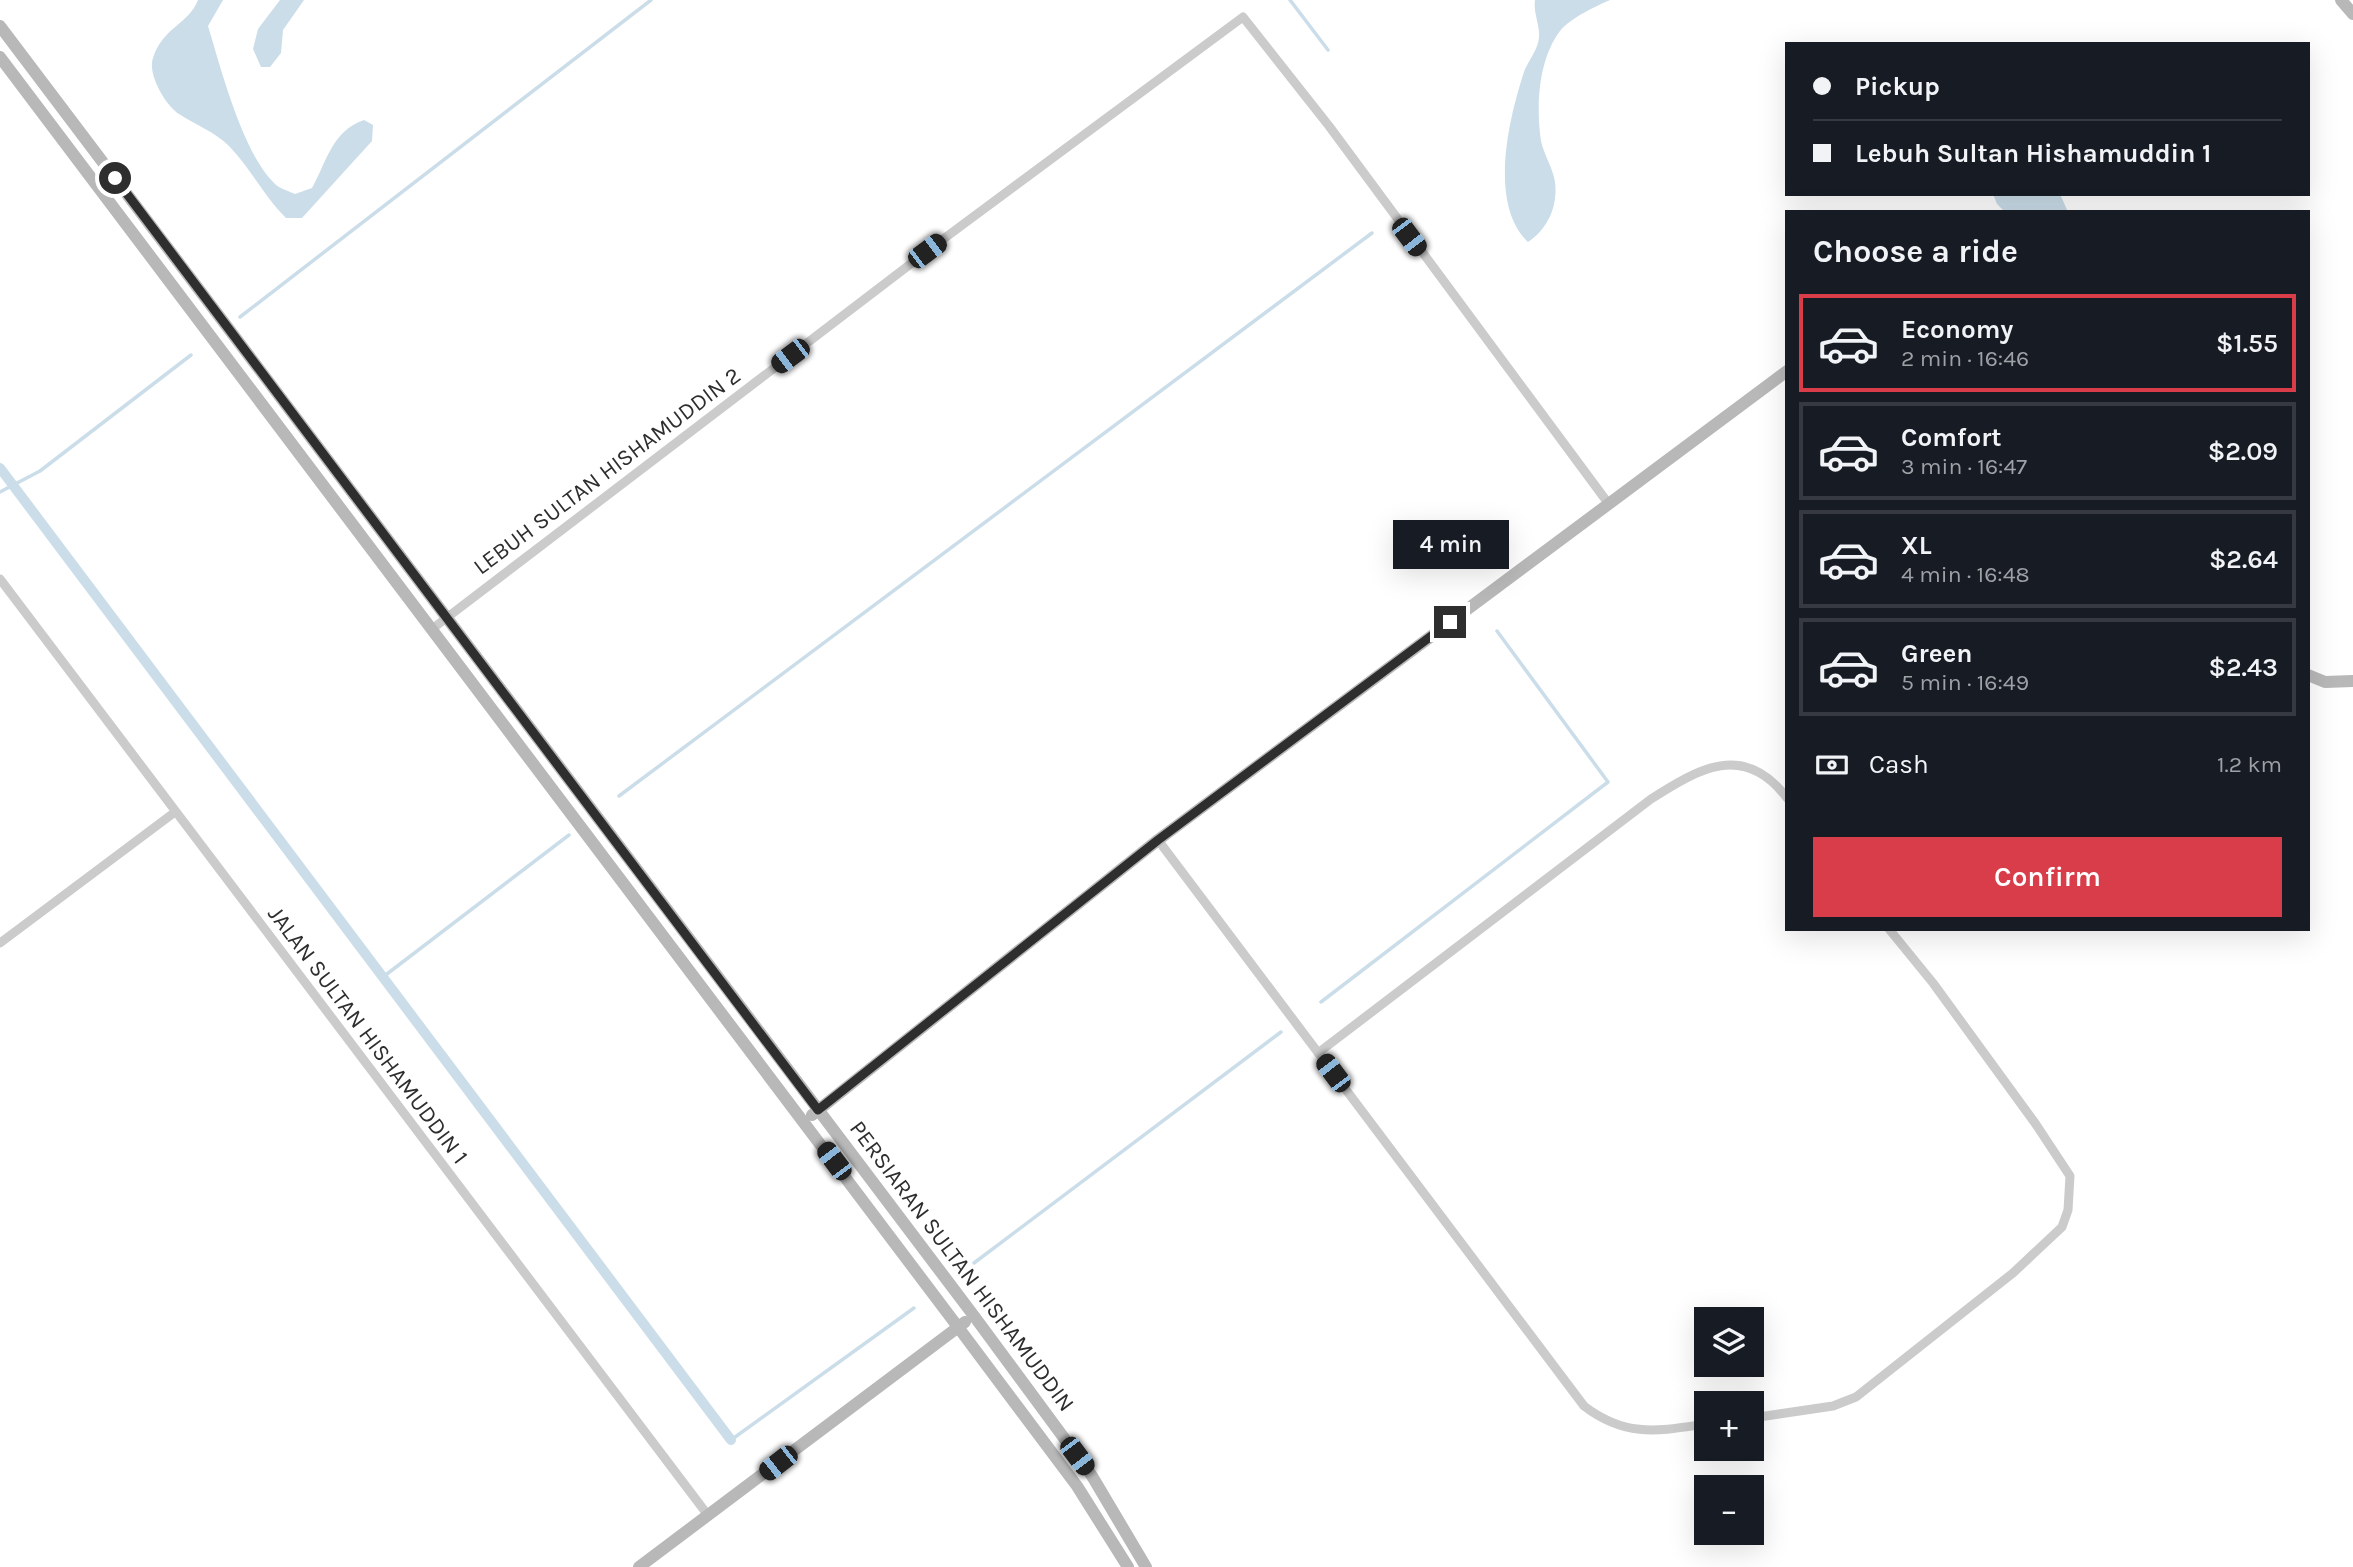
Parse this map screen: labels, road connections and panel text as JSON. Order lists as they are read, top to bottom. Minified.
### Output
{"streets":{"street":["LEBUH SULTAN HISHAMUDDIN 2","JALAN SULTAN HISHAMUDDIN 1","PERSIARAN SULTAN HISHAMUDDIN"]},"crossings":[["LEBUH SULTAN HISHAMUDDIN 2","PERSIARAN SULTAN HISHAMUDDIN"]],"page":{"banner":["Pickup","Lebuh Sultan Hishamuddin 1"],"heading":"Choose a ride","list":[{"name":"Economy","note":"2 min · 16:46","value":"$1.55"},{"name":"Comfort","note":"3 min · 16:47","value":"$2.09"},{"name":"XL","note":"4 min · 16:48","value":"$2.64"},{"name":"Green","note":"5 min · 16:49","value":"$2.43"}],"bubble":"4 min","pay":["Cash","1.2 km"],"buttons":"Confirm","map_buttons":["+","−"]}}
